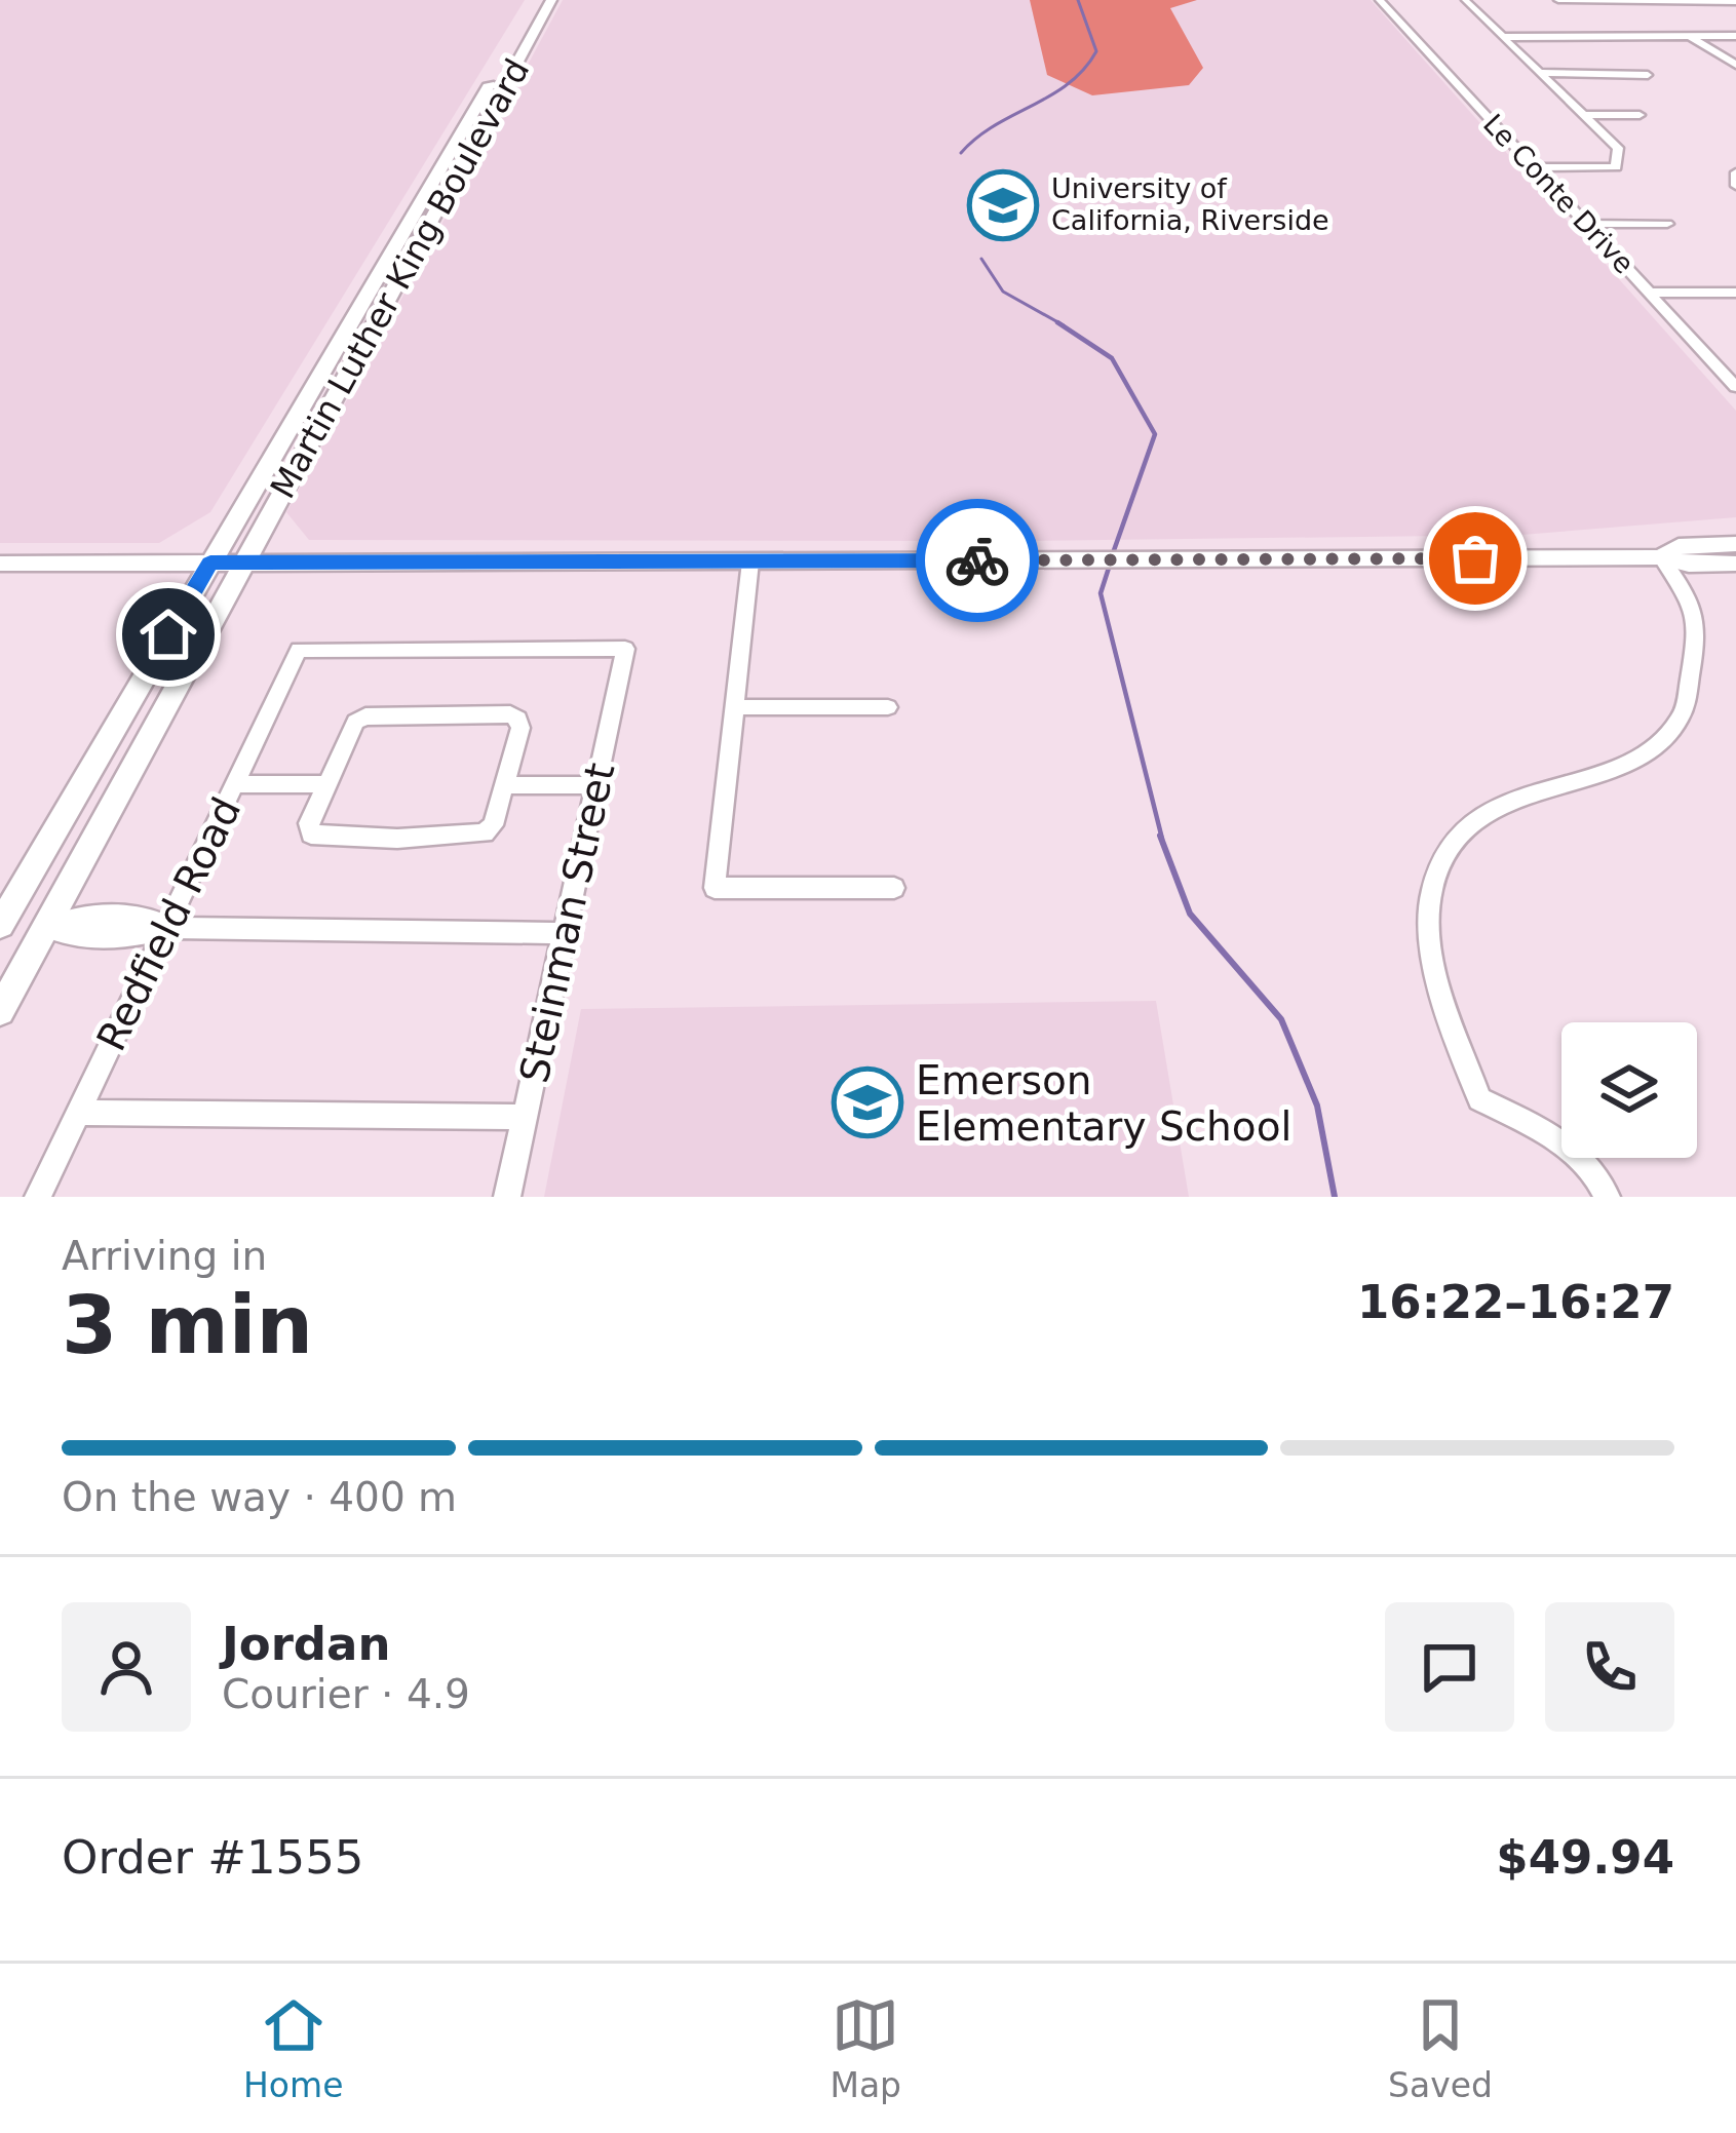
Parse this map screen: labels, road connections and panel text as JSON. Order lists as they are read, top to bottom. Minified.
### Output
{"streets":{"main road":["Martin Luther King Boulevard"],"street":["Le Conte Drive","Steinman Street","Redfield Road"]},"crossings":[["Steinman Street","Redfield Road"]],"places":{"school or university":["University of California, Riverside","Emerson Elementary School"]},"page":{"heading":["3 min","Arriving in","16:22–16:27"],"panel":["Jordan","Courier · 4.9","Order #1555","$49.94"],"bar":"On the way · 400 m","tabs":["Home","Map","Saved"]}}
